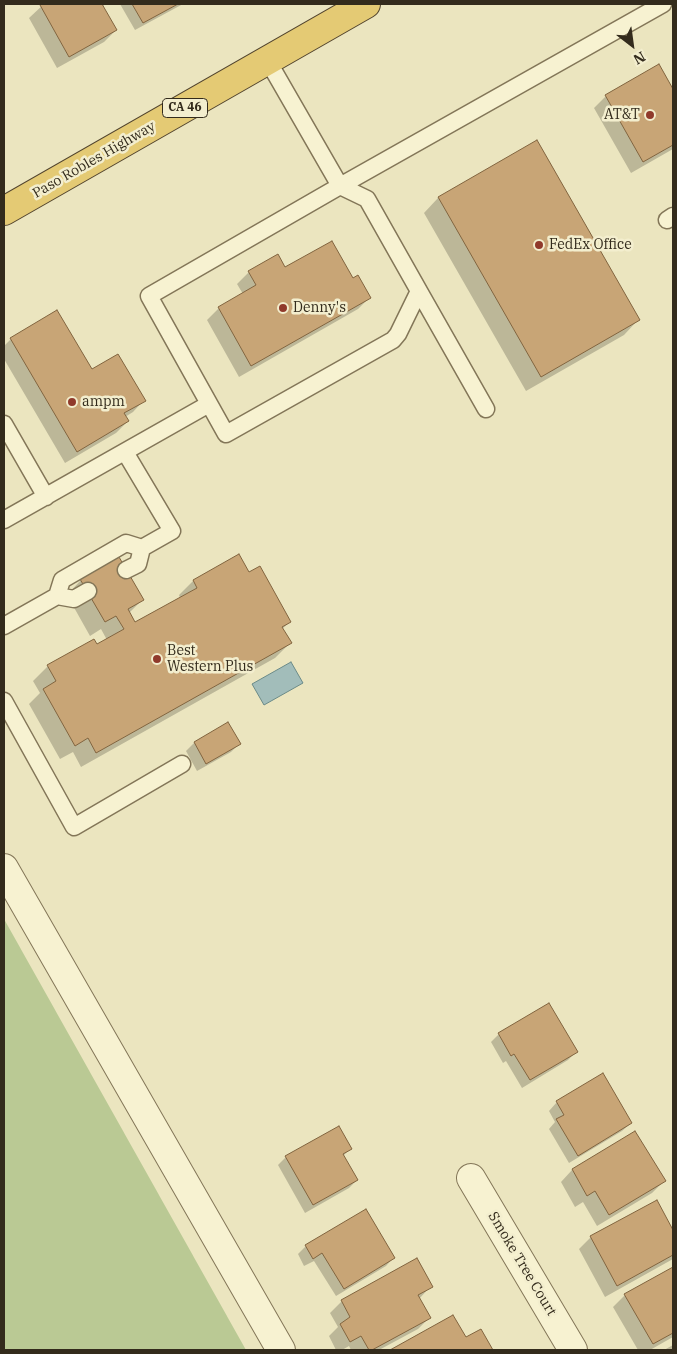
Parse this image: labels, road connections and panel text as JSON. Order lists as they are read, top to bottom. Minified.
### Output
{"streets":{"highway":["CA 46","Paso Robles Highway"],"street":["Smoke Tree Court"]},"places":["AT&T","FedEx Office","Denny's","ampm","Best Western Plus"],"north":"bottom right"}
